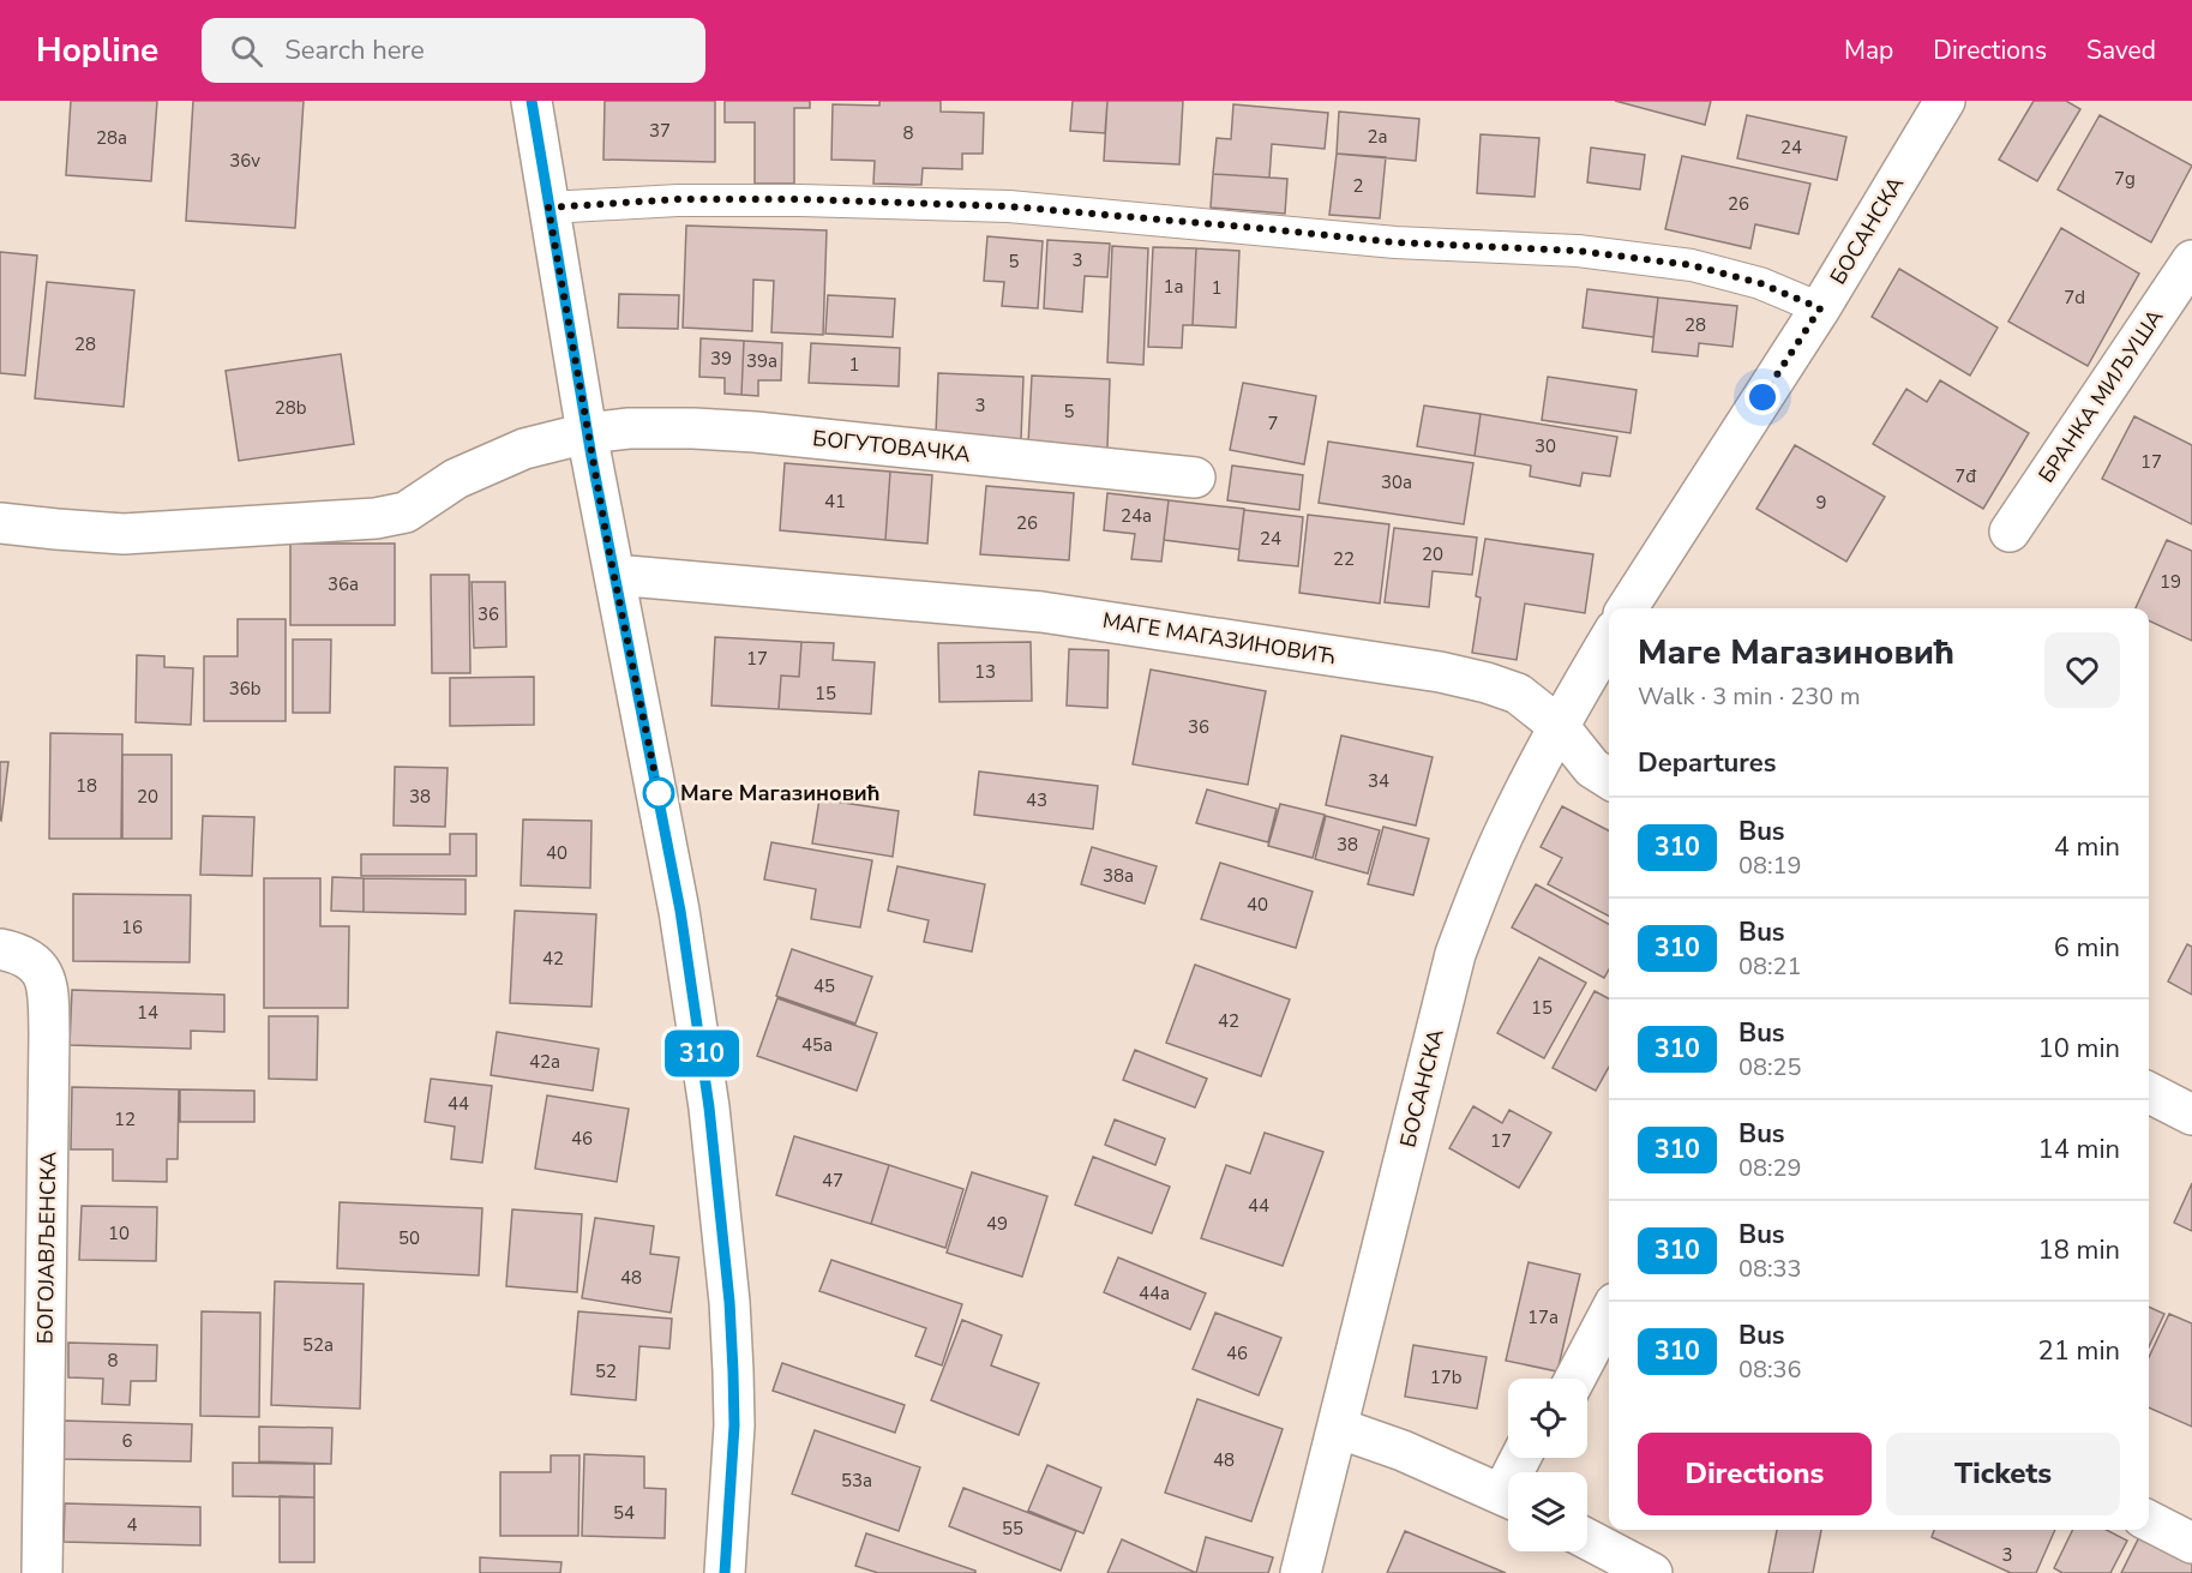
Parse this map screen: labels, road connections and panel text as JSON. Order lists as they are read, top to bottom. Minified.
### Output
{"streets":{"street":["БОСАНСКА","БРАНКА МИЉУША","БОГУТОВАЧКА","МАГЕ МАГАЗИНОВИЋ","БОГОЈАВЉЕНСКА"]},"crossings":[["БОСАНСКА","МАГЕ МАГАЗИНОВИЋ"]],"places":["Маге Магазиновић"],"lines":["bus line 310"],"house_numbers":["37","8","2a","28a","24","36v","7g","2","26","3","5","1a","1","7d","28","28","39","39a","1","3","28b","5","7","30","17","7đ","30a","41","9","24a","26","24","20","22","19","36a","36","17","13","36b","15","36","34","18","20","38","43","38","40","38a","40","16","42","45","15","14","42","45a","42a","44","12","46","17","47","44","49","10","50","48","44a","17a","52a","46","8","52","17b","6","48","53a","54","4","55","3"],"page":{"header":"Hopline","search":"Search here","nav":["Map","Directions","Saved"],"on_map":"310","heading":[["Маге Магазиновић","Walk · 3 min · 230 m"],"Departures"],"list":[{"mark":"310","name":"Bus","note":"08:19","value":"4 min"},{"mark":"310","name":"Bus","note":"08:21","value":"6 min"},{"mark":"310","name":"Bus","note":"08:25","value":"10 min"},{"mark":"310","name":"Bus","note":"08:29","value":"14 min"},{"mark":"310","name":"Bus","note":"08:33","value":"18 min"},{"mark":"310","name":"Bus","note":"08:36","value":"21 min"}],"buttons":["Directions","Tickets"]}}
